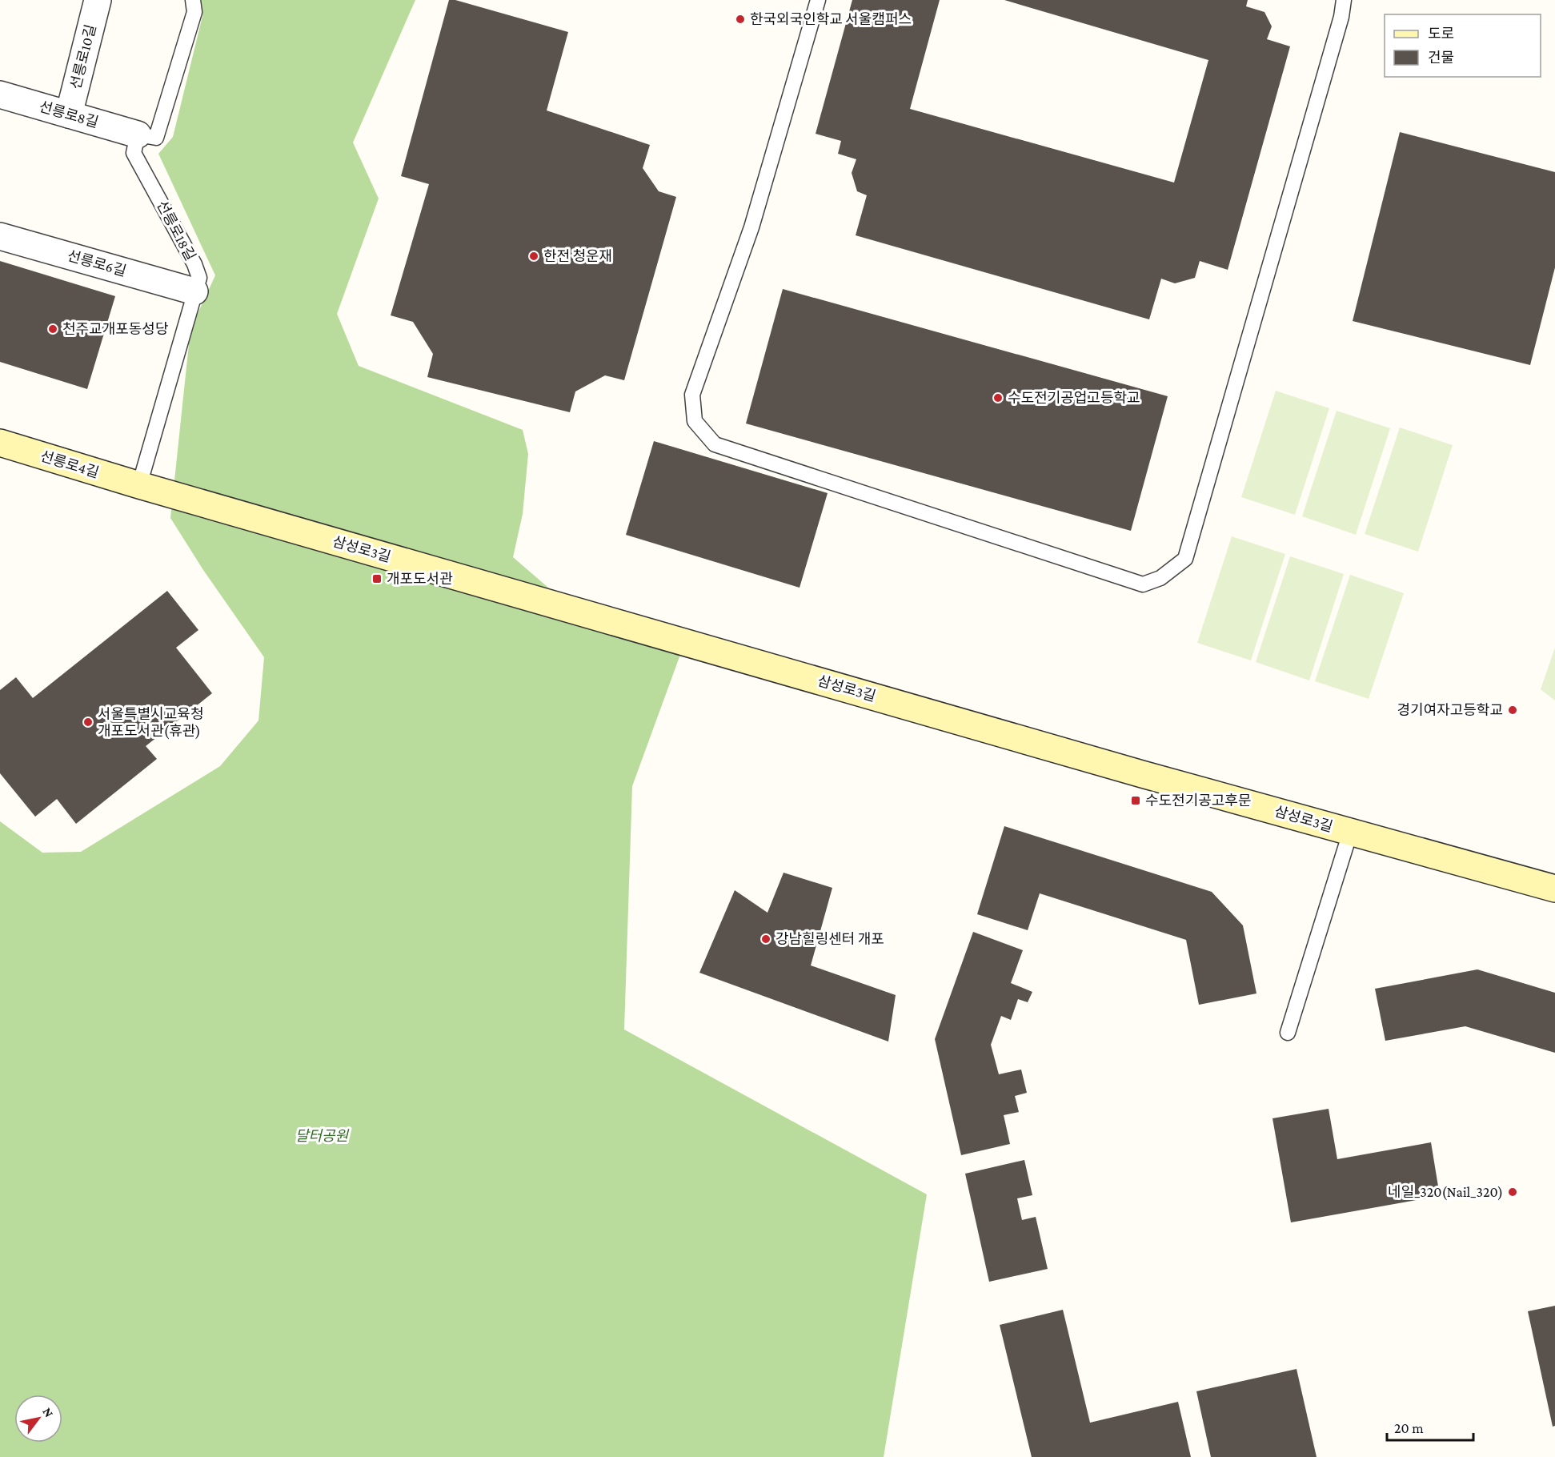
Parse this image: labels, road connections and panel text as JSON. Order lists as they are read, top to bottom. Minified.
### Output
{"streets":{"street":["선릉로10길","선릉로8길","선릉로6길","선릉로4길","삼성로3길"],"lane":["선릉로18길"]},"crossings":[["선릉로10길","선릉로8길"],["선릉로8길","선릉로18길"],["선릉로18길","선릉로6길"],["선릉로18길","선릉로4길"],["선릉로18길","삼성로3길"],["선릉로4길","삼성로3길"]],"parks":["달터공원"],"places":{"other":["한국외국인학교 서울캠퍼스","한전 청운재","천주교개포동성당","수도전기공업고등학교","경기여자고등학교","서울특별시교육청 개포도서관(휴관)","강남힐링센터 개포","네일_320(Nail_320)"],"transit":["개포도서관","수도전기공고후문"]},"legend":["도로","건물"],"scale_bar":"20 m","north":"top right"}
